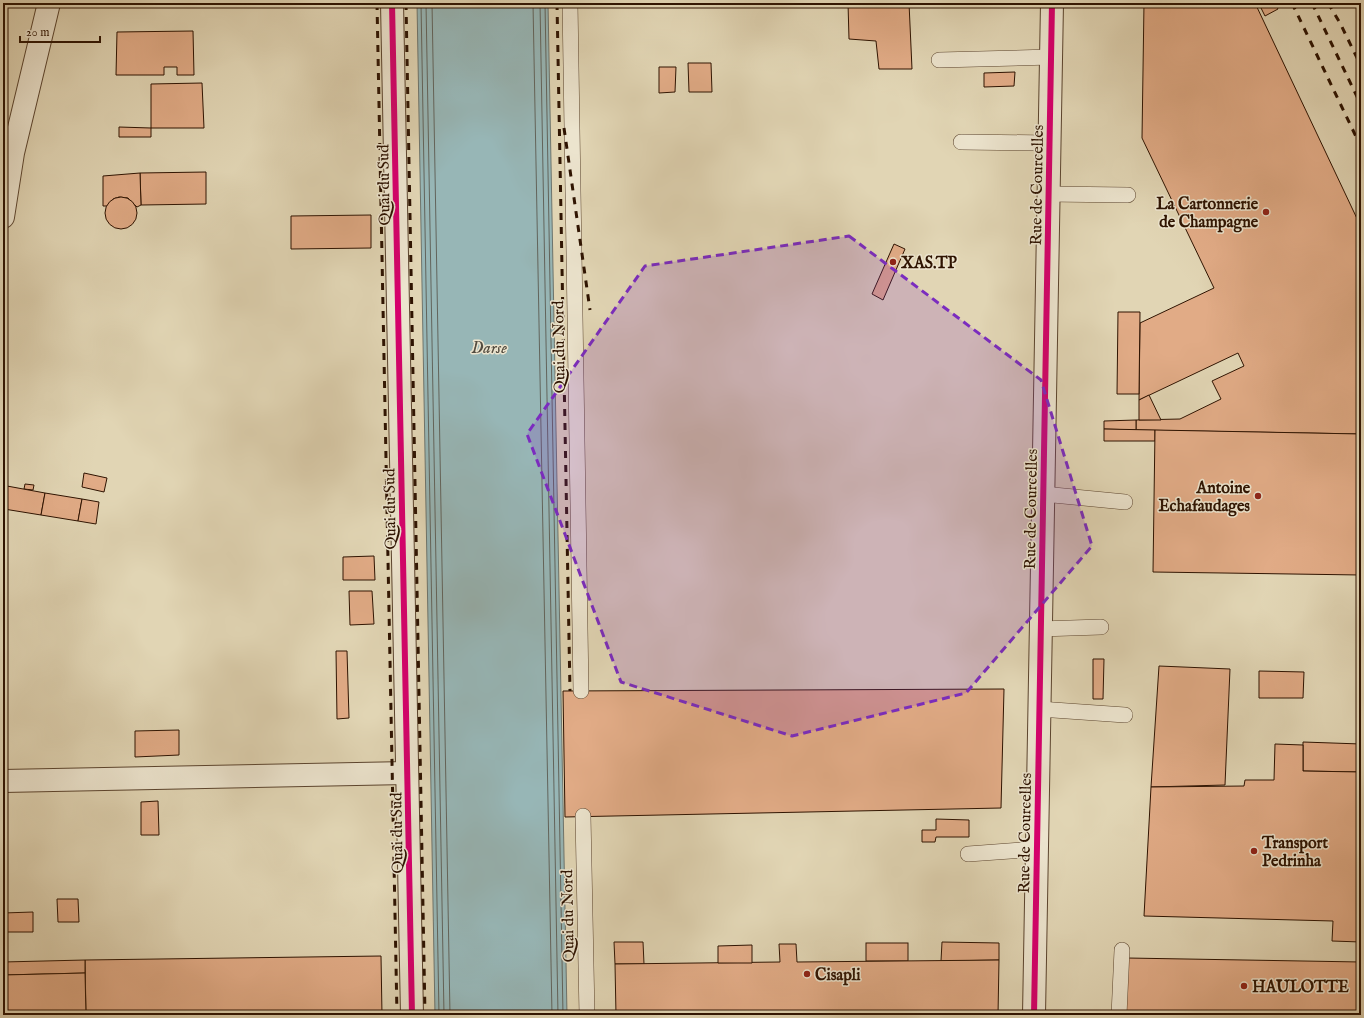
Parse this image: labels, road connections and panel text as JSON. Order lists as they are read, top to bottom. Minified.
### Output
{"streets":{"street":["Quai du Sud","Rue de Courcelles"],"lane":["Quai du Nord"]},"water":["Darse"],"places":["La Cartonnerie de Champagne","XAS.TP","Antoine Echafaudages","Transport Pedrinha","Cisapli","HAULOTTE"],"scale_bar":"20 m"}
